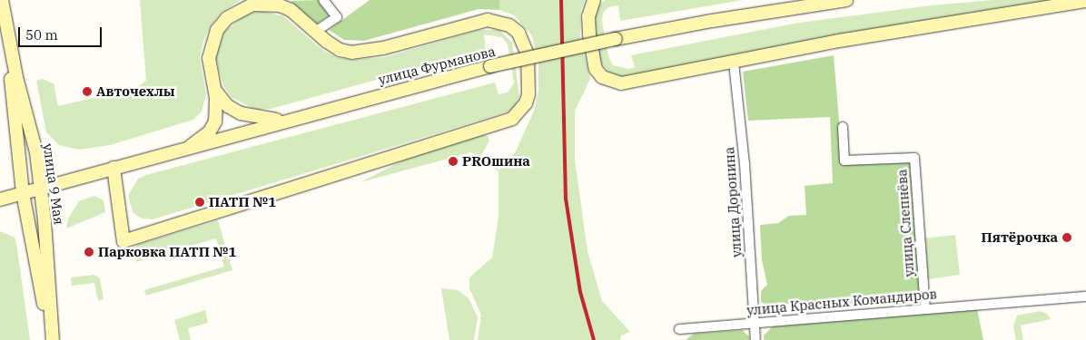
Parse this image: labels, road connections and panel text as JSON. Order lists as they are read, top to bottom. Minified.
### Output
{"streets":{"street":["улица Фурманова","улица 9 Мая","улица Доронина","улица Слепнёва","улица Красных Командиров"]},"crossings":[["улица Фурманова","улица 9 Мая"],["улица Доронина","улица Красных Командиров"],["улица Слепнёва","улица Красных Командиров"]],"places":["Авточехлы","PROшина","ПАТП №1","Пятёрочка","Парковка ПАТП №1"],"scale_bar":"50 m"}
